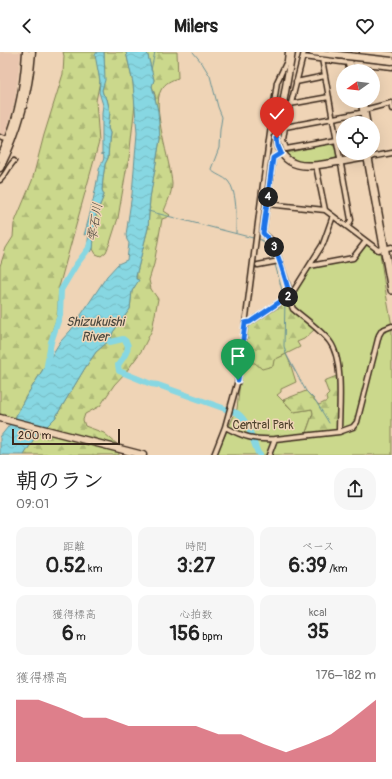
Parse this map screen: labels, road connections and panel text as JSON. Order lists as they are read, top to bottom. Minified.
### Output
{"water":["雫石川","Shizukuishi River"],"parks":["Central Park"],"scale_bar":"200 m","north":"left","page":{"header":"Milers","pins":["4","3","2"],"scale":"200 m","heading":["朝のラン","09:01"],"stats":[["距離","0.52 km"],["時間","3:27"],["ペース","6:39 /km"],["獲得標高","6 m"],["心拍数","156 bpm"],["kcal","35"]],"chart":["獲得標高","176–182 m"]}}
